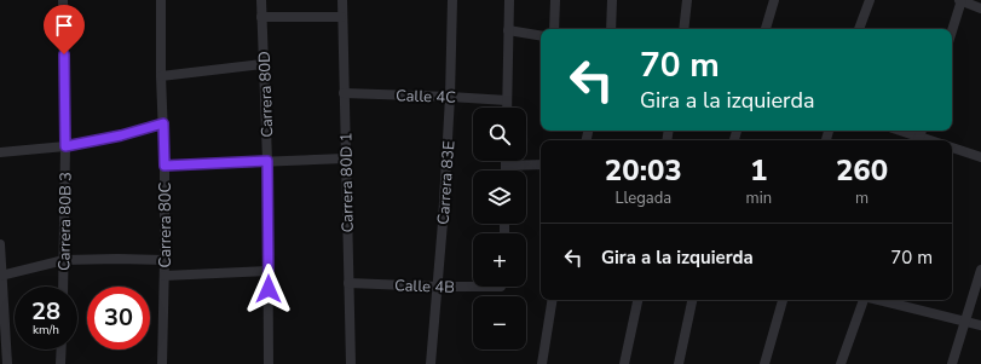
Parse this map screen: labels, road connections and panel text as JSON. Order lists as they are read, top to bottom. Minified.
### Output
{"streets":{"street":["Carrera 80D","Calle 4C","Carrera 80D 1","Carrera 83E","Carrera 80B 3","Carrera 80C","Calle 4B"]},"crossings":[["Calle 4C","Carrera 80D 1"],["Calle 4C","Carrera 83E"],["Carrera 80D 1","Calle 4B"],["Carrera 83E","Calle 4B"]],"page":{"turn":["70 m","Gira a la izquierda"],"map_buttons":["+","−"],"eta":["20:03","Llegada","1","min","260","m"],"list":[{"name":"Gira a la izquierda","value":"70 m"}],"speed":"28 km/h","limit":"30"}}
